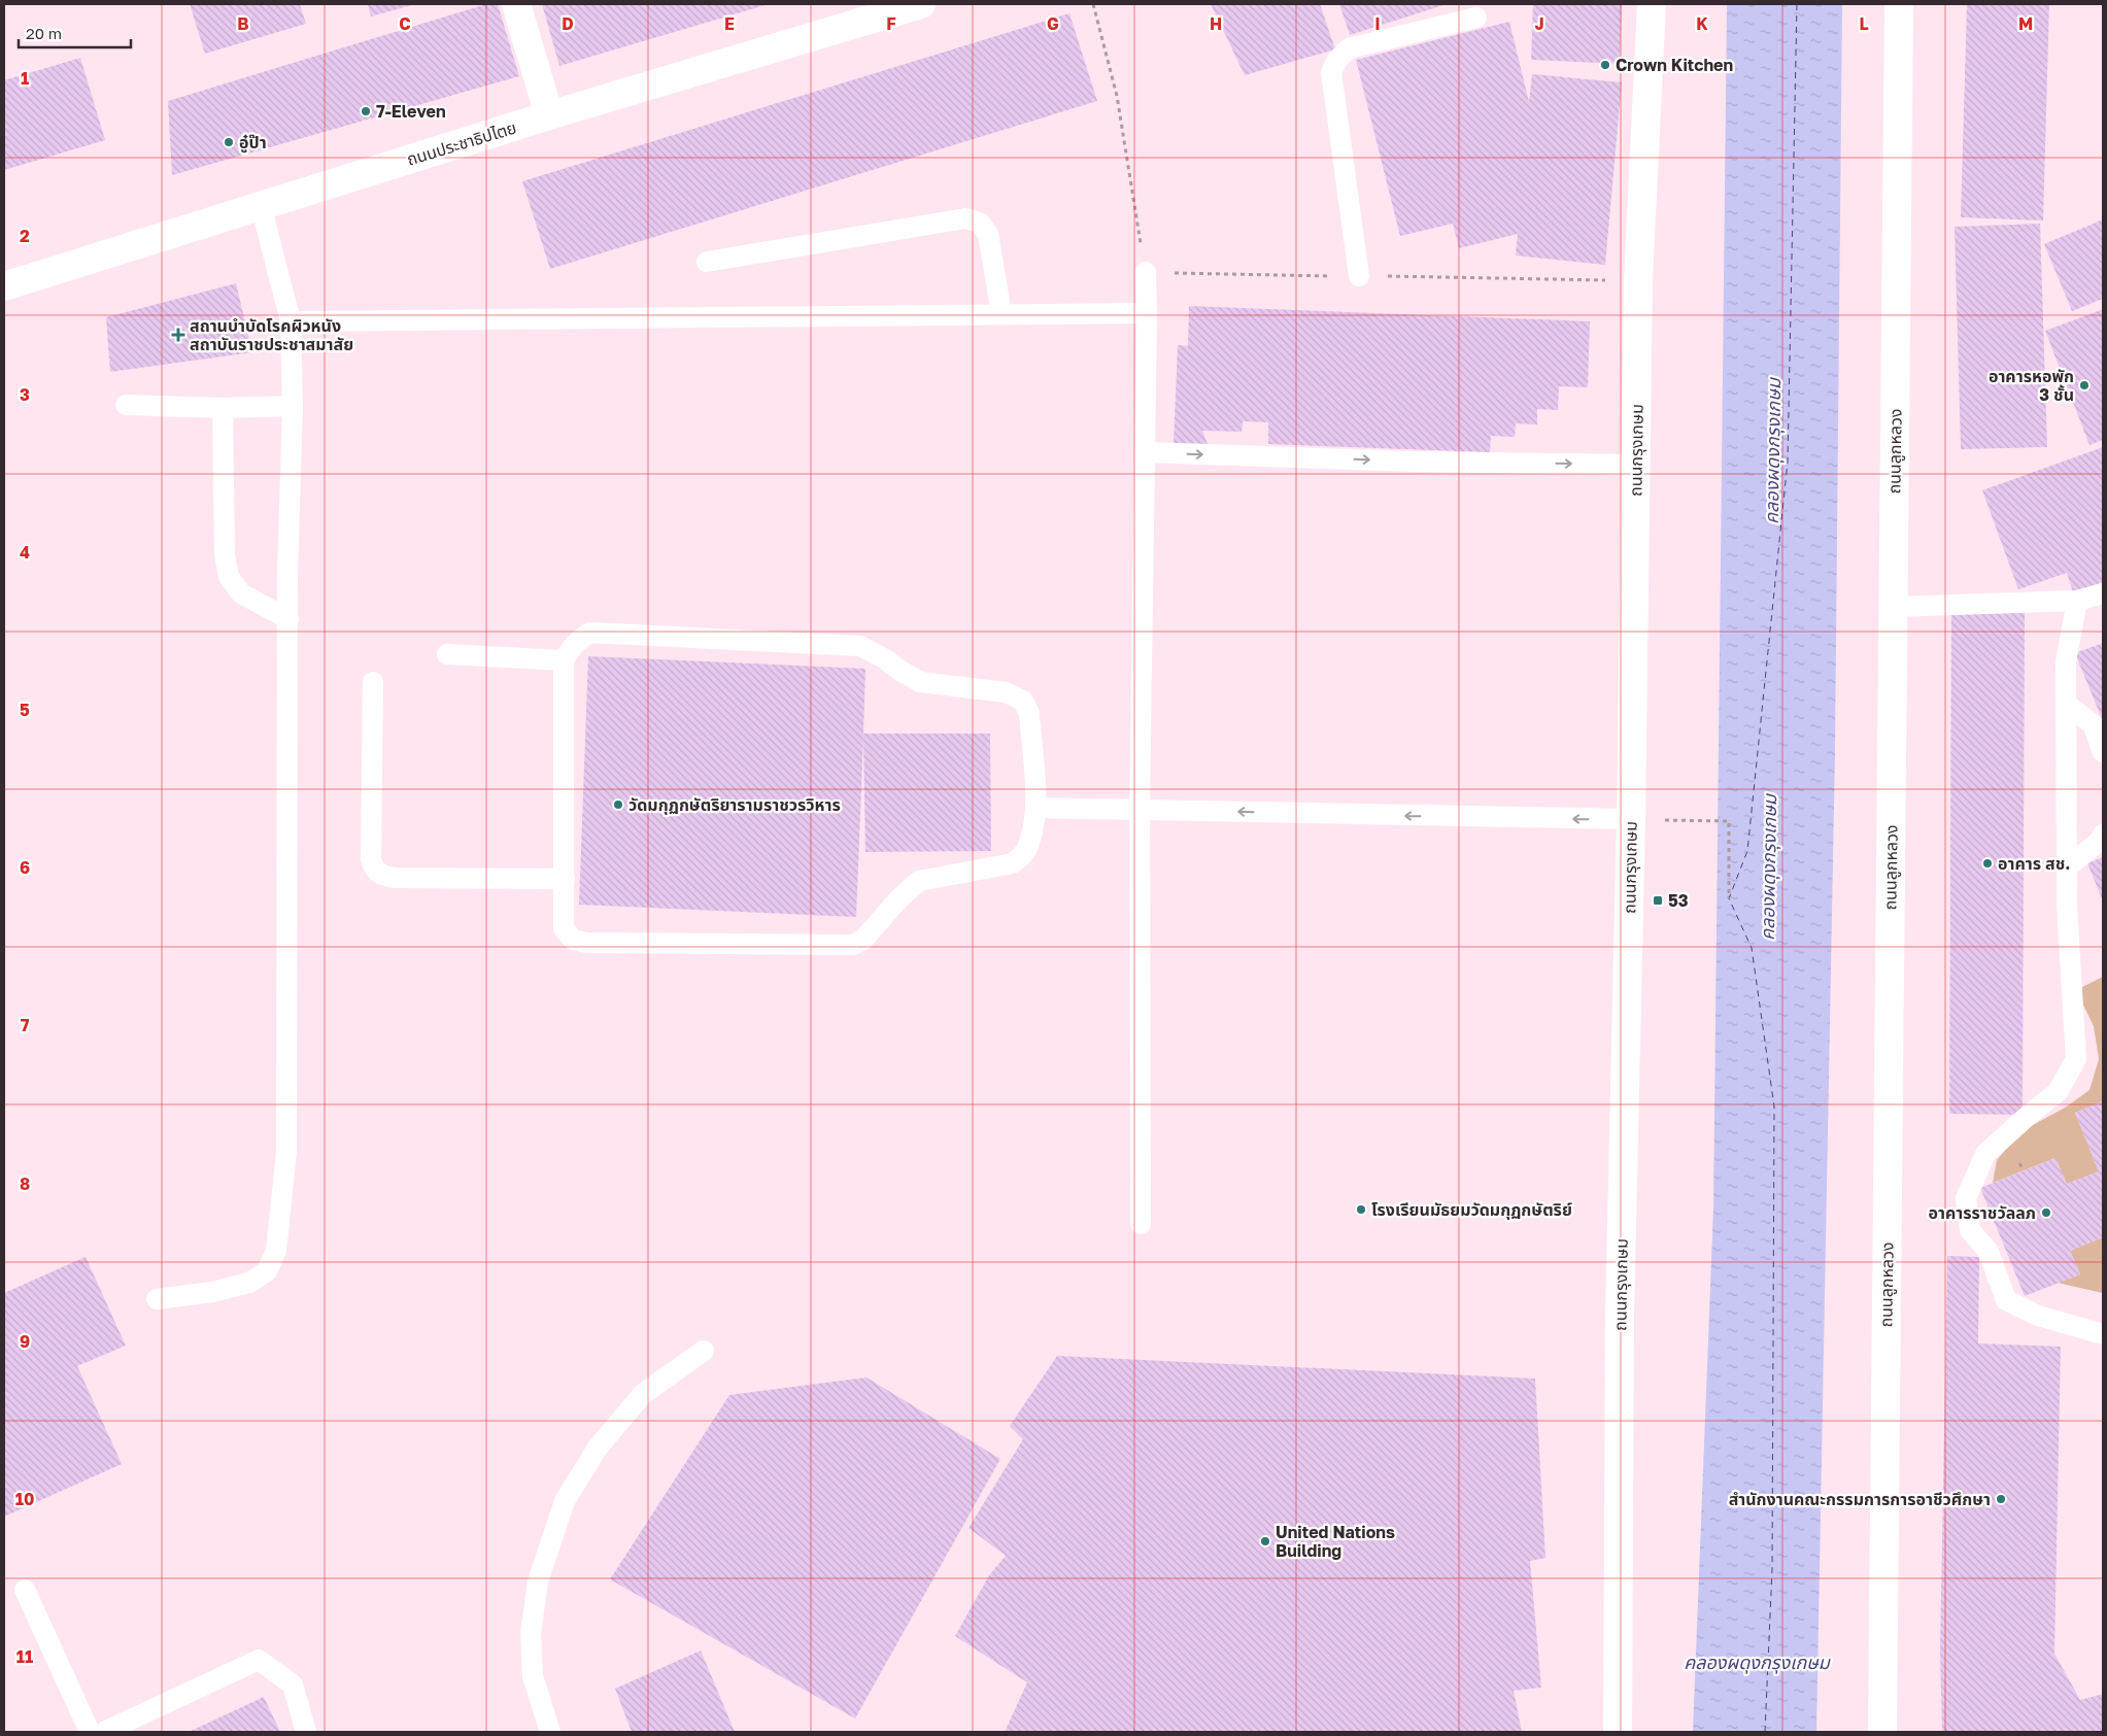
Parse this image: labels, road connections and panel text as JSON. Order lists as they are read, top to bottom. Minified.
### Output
{"streets":{"main road":["ถนนประชาธิปไตย","ถนนกรุงเกษม","ถนนลูกหลวง"]},"water":["คลองผดุงกรุงเกษม"],"places":{"other":["Crown Kitchen","7-Eleven","อู๋ป๊า","อาคารหอพัก 3 ชั้น","วัดมกุฏกษัตริยารามราชวรวิหาร","อาคาร สช.","โรงเรียนมัธยมวัดมกุฏกษัตริย์","อาคารราชวัลลภ","สำนักงานคณะกรรมการการอาชีวศึกษา","United Nations Building"],"health":["สถานบำบัดโรคผิวหนัง สถาบันราชประชาสมาสัย"],"transit":["53"]},"scale_bar":"20 m","grid":{"columns":["B","C","D","E","F","G","H","I","J","K","L","M"],"rows":["1","2","3","4","5","6","7","8","9","10","11"]}}
